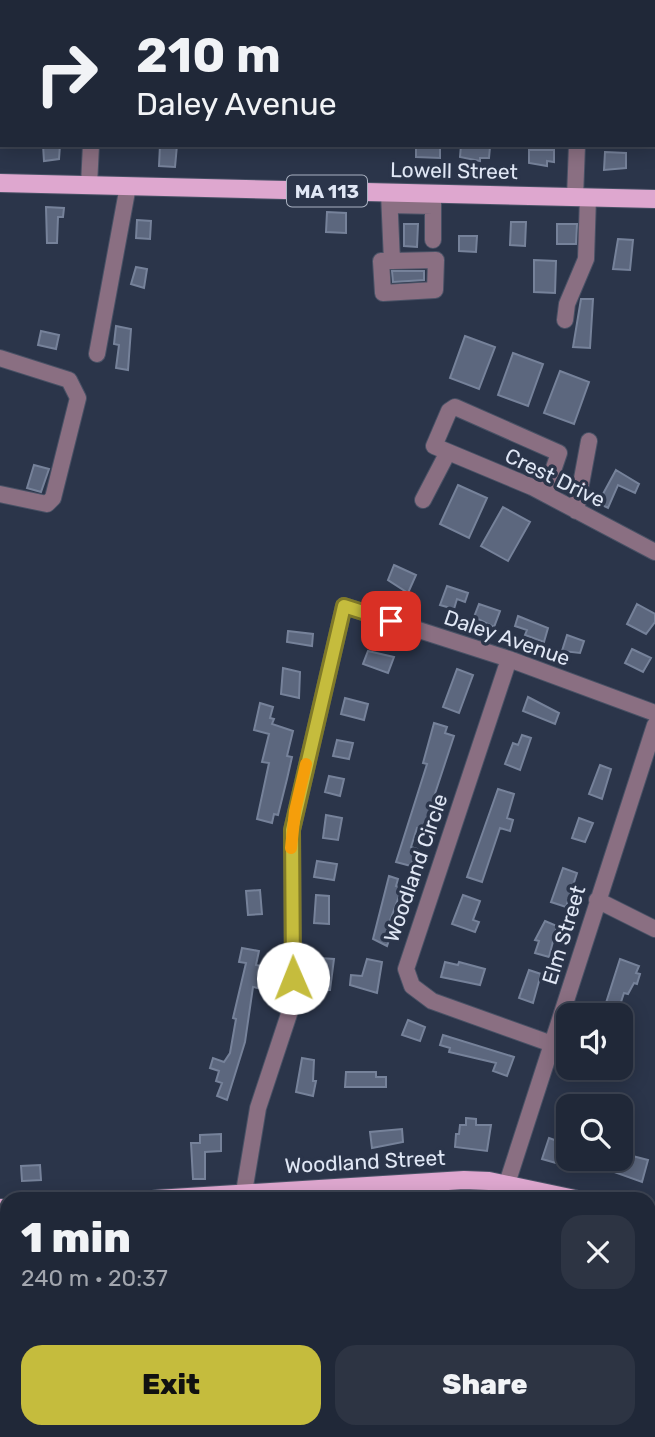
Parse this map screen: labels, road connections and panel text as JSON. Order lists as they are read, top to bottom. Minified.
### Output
{"streets":{"main road":["Lowell Street","MA 113","Woodland Street"],"street":["Crest Drive","Daley Avenue","Woodland Circle","Elm Street"]},"crossings":[["Daley Avenue","Woodland Circle"],["Woodland Circle","Elm Street"],["Elm Street","Woodland Street"]],"page":{"turn":["210 m","Daley Avenue"],"heading":["1 min","240 m · 20:37"],"buttons":["Exit","Share"]}}
